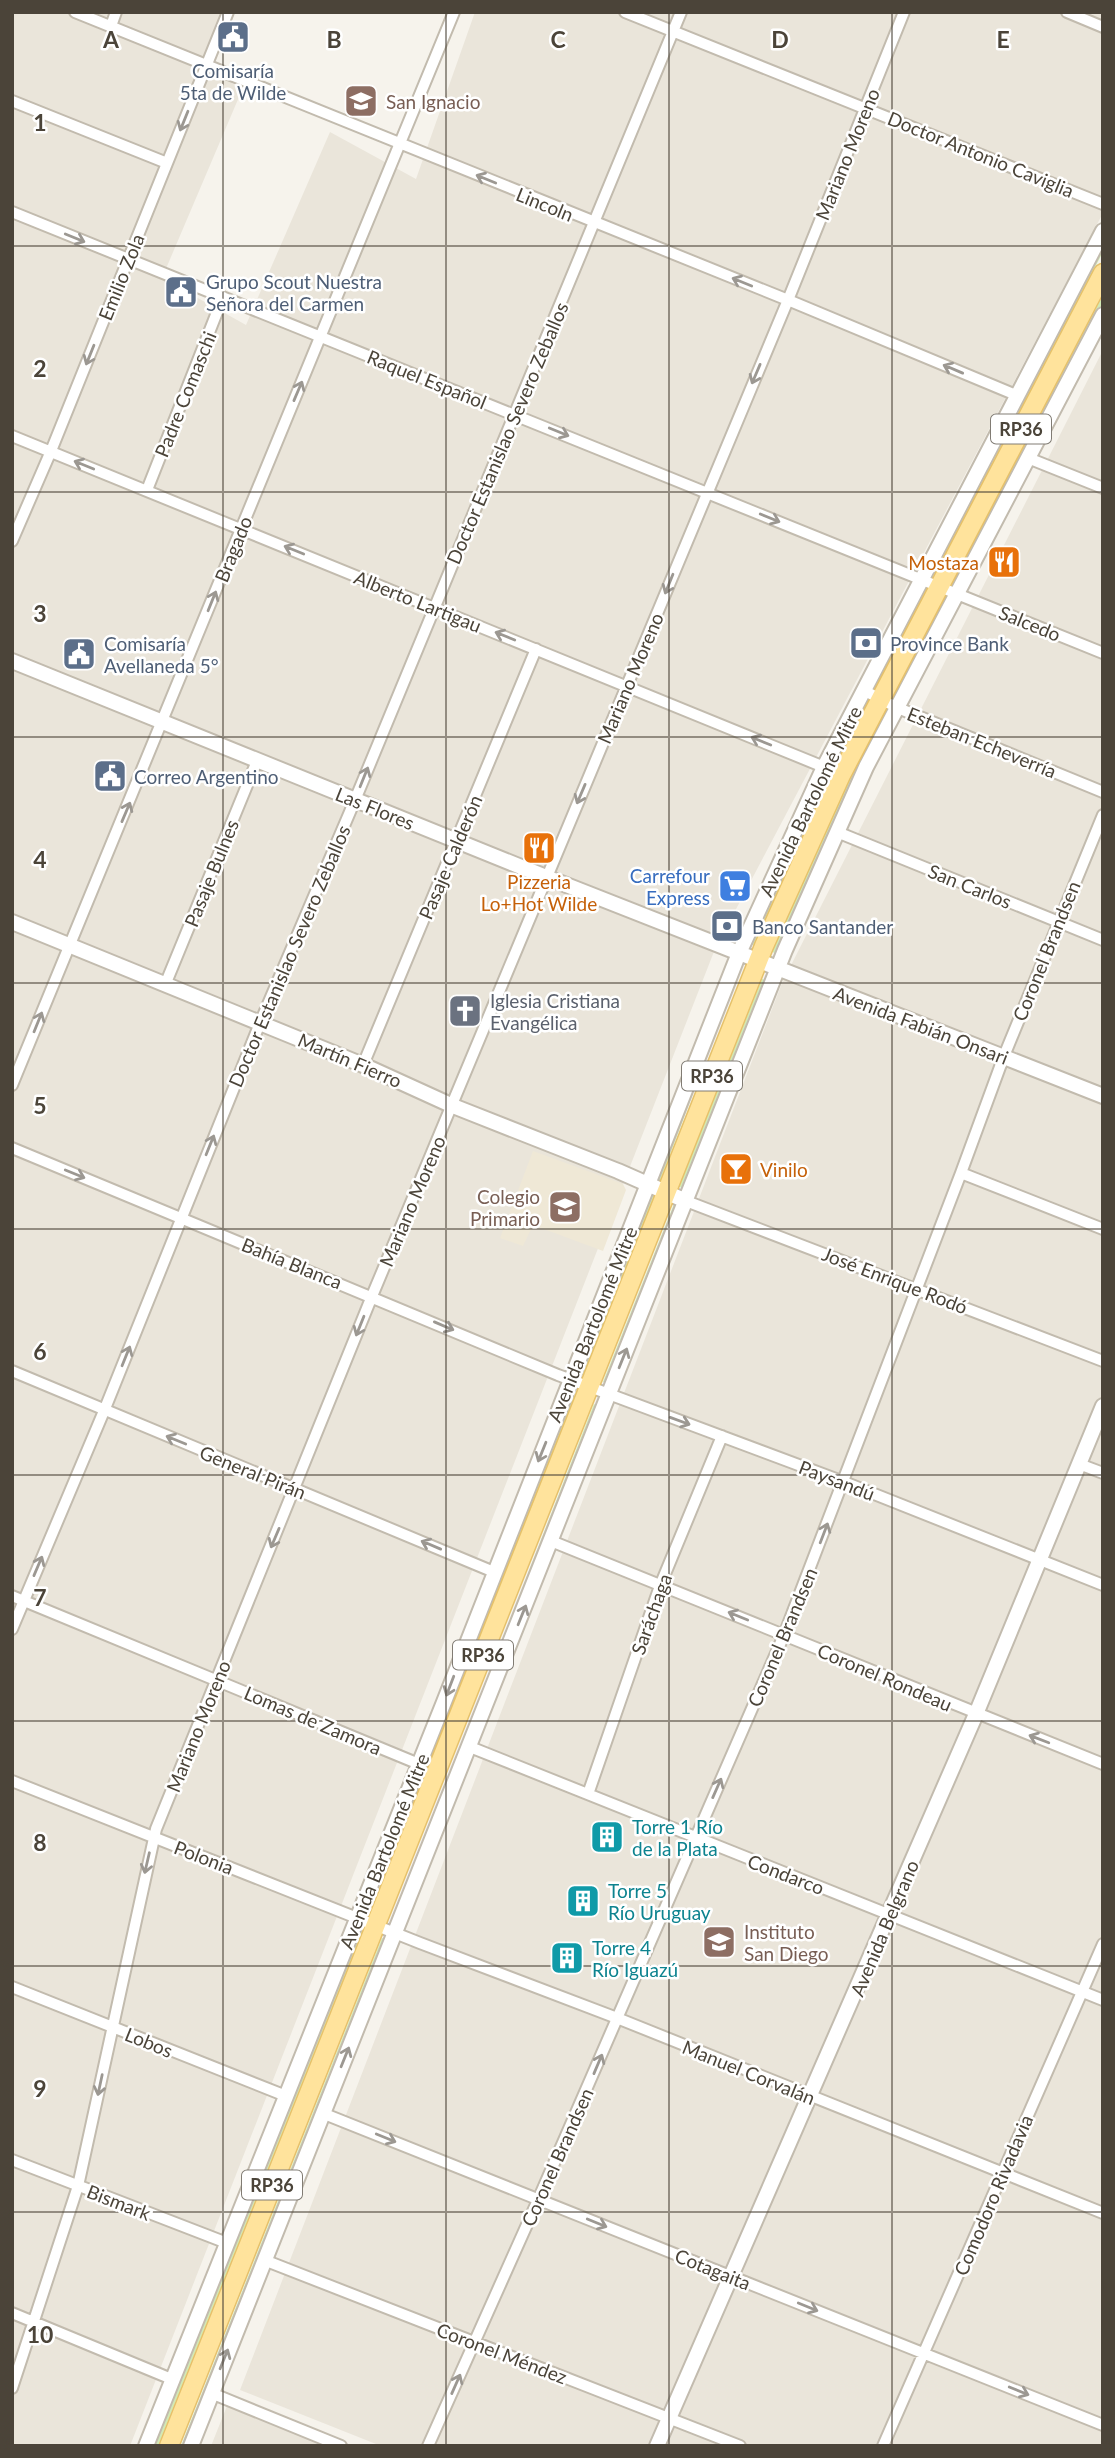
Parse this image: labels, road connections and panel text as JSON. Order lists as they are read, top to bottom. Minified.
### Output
{"streets":{"main road":["RP36","Avenida Bartolomé Mitre"],"street":["Mariano Moreno","Doctor Antonio Caviglia","Lincoln","Emilio Zola","Raquel Español","Padre Comaschi","Doctor Estanislao Severo Zeballos","Bragado","Alberto Lartigau","Salcedo","Esteban Echeverría","Las Flores","Pasaje Calderón","Pasaje Bulnes","San Carlos","Coronel Brandsen","Avenida Fabián Onsari","Martín Fierro","Bahía Blanca","José Enrique Rodó","General Pirán","Paysandú","Saráchaga","Coronel Rondeau","Lomas de Zamora","Polonia","Condarco","Avenida Belgrano","Lobos","Manuel Corvalán","Comodoro Rivadavia","Bismark","Cotagaita","Coronel Méndez"]},"crossings":[["Mariano Moreno","Doctor Antonio Caviglia"],["Mariano Moreno","Lincoln"],["Mariano Moreno","Raquel Español"],["Mariano Moreno","Alberto Lartigau"],["Mariano Moreno","Las Flores"],["Mariano Moreno","Martín Fierro"],["Mariano Moreno","Bahía Blanca"],["Mariano Moreno","General Pirán"],["Mariano Moreno","Lomas de Zamora"],["Mariano Moreno","Polonia"],["Mariano Moreno","Lobos"],["Mariano Moreno","Bismark"],["Doctor Antonio Caviglia","Doctor Estanislao Severo Zeballos"],["Lincoln","Emilio Zola"],["Lincoln","Doctor Estanislao Severo Zeballos"],["Lincoln","Bragado"],["Lincoln","Avenida Bartolomé Mitre"],["Emilio Zola","Raquel Español"],["Emilio Zola","Alberto Lartigau"],["Raquel Español","Padre Comaschi"],["Raquel Español","Doctor Estanislao Severo Zeballos"],["Raquel Español","Bragado"],["Raquel Español","Salcedo"],["Raquel Español","Avenida Bartolomé Mitre"],["Padre Comaschi","Alberto Lartigau"],["Doctor Estanislao Severo Zeballos","Alberto Lartigau"],["Doctor Estanislao Severo Zeballos","Las Flores"],["Doctor Estanislao Severo Zeballos","Martín Fierro"],["Doctor Estanislao Severo Zeballos","Bahía Blanca"],["Doctor Estanislao Severo Zeballos","General Pirán"],["Doctor Estanislao Severo Zeballos","Lomas de Zamora"],["Bragado","Alberto Lartigau"],["Bragado","Las Flores"],["Bragado","Martín Fierro"],["Alberto Lartigau","Avenida Bartolomé Mitre"],["Alberto Lartigau","Pasaje Calderón"],["Salcedo","Avenida Bartolomé Mitre"],["Esteban Echeverría","Avenida Bartolomé Mitre"],["Avenida Bartolomé Mitre","Las Flores"],["Avenida Bartolomé Mitre","San Carlos"],["Avenida Bartolomé Mitre","Avenida Fabián Onsari"],["Avenida Bartolomé Mitre","Martín Fierro"],["Avenida Bartolomé Mitre","Bahía Blanca"],["Avenida Bartolomé Mitre","José Enrique Rodó"],["Avenida Bartolomé Mitre","General Pirán"],["Avenida Bartolomé Mitre","Paysandú"],["Avenida Bartolomé Mitre","Coronel Rondeau"],["Avenida Bartolomé Mitre","Lomas de Zamora"],["Avenida Bartolomé Mitre","Polonia"],["Avenida Bartolomé Mitre","Condarco"],["Avenida Bartolomé Mitre","Lobos"],["Avenida Bartolomé Mitre","Manuel Corvalán"],["Avenida Bartolomé Mitre","Bismark"],["Avenida Bartolomé Mitre","Cotagaita"],["Avenida Bartolomé Mitre","Coronel Méndez"],["Las Flores","Pasaje Calderón"],["Las Flores","Pasaje Bulnes"],["Las Flores","Avenida Fabián Onsari"],["Pasaje Calderón","Martín Fierro"],["Pasaje Bulnes","Martín Fierro"],["San Carlos","Coronel Brandsen"],["Coronel Brandsen","Avenida Fabián Onsari"],["Coronel Brandsen","José Enrique Rodó"],["Coronel Brandsen","Paysandú"],["Coronel Brandsen","Coronel Rondeau"],["Coronel Brandsen","Condarco"],["Coronel Brandsen","Manuel Corvalán"],["Coronel Brandsen","Cotagaita"],["Coronel Brandsen","Coronel Méndez"],["Martín Fierro","José Enrique Rodó"],["Bahía Blanca","Paysandú"],["Paysandú","Saráchaga"],["Paysandú","Avenida Belgrano"],["Saráchaga","Coronel Rondeau"],["Saráchaga","Condarco"],["Coronel Rondeau","Avenida Belgrano"],["Polonia","Manuel Corvalán"],["Condarco","Avenida Belgrano"],["Condarco","Comodoro Rivadavia"],["Avenida Belgrano","Manuel Corvalán"],["Avenida Belgrano","Cotagaita"],["Avenida Belgrano","Coronel Méndez"],["Manuel Corvalán","Comodoro Rivadavia"],["Comodoro Rivadavia","Cotagaita"]],"one_way":["Mariano Moreno","Lincoln","Emilio Zola","Raquel Español","Doctor Estanislao Severo Zeballos","Bragado","Alberto Lartigau","Coronel Brandsen","Bahía Blanca","General Pirán","Coronel Rondeau","Cotagaita"],"places":{"public building":["Comisaría 5ta de Wilde","Grupo Scout Nuestra Señora del Carmen","Comisaría Avellaneda 5°","Correo Argentino"],"school or university":["San Ignacio","Colegio Primario","Instituto San Diego"],"restaurant":["Mostaza","Pizzeria Lo+Hot Wilde"],"bank":["Province Bank","Banco Santander"],"supermarket":["Carrefour Express"],"church":["Iglesia Cristiana Evangélica"],"bar":["Vinilo"],"building":["Torre 1 Río de la Plata","Torre 5 Río Uruguay","Torre 4 Río Iguazú"]},"grid":{"columns":["A","B","C","D","E"],"rows":["1","2","3","4","5","6","7","8","9","10"]}}
